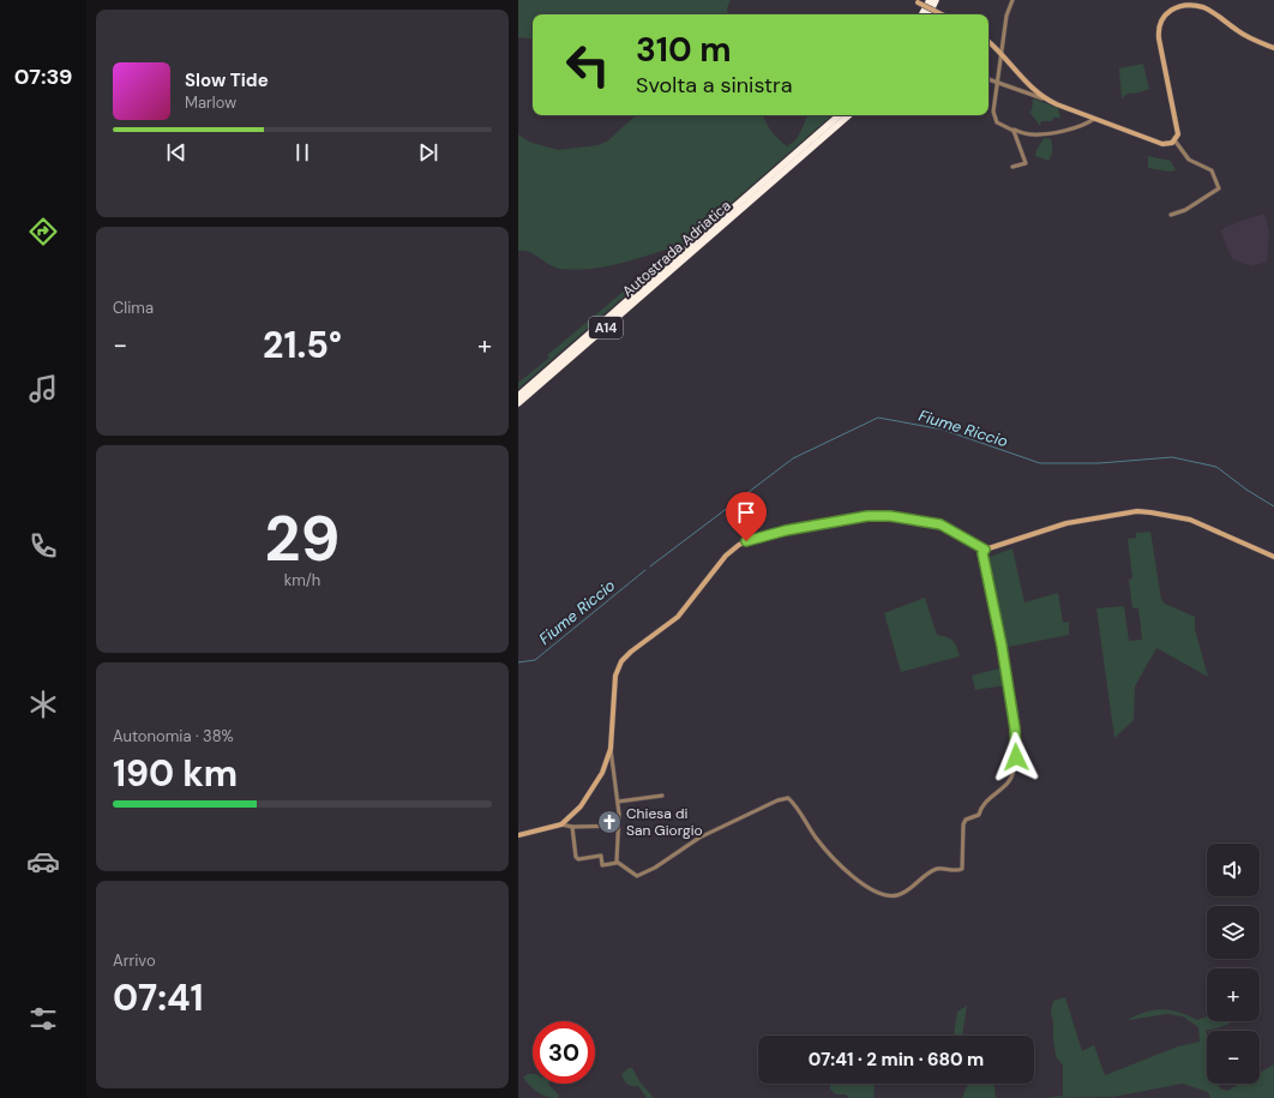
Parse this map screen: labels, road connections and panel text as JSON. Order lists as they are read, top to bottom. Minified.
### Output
{"streets":{"highway":["Autostrada Adriatica","A14"]},"water":["Fiume Riccio"],"places":{"church":["Chiesa di San Giorgio"]},"page":{"tabs":"07:39","turn":["310 m","Svolta a sinistra"],"song":["Slow Tide","Marlow"],"tile":["Clima",["29","km/h"],["Autonomia · 38%","190 km"],["Arrivo","07:41"]],"heat":["−","21.5°","+"],"map_buttons":["+","−"],"limit":"30","trip":"07:41 · 2 min · 680 m"}}
